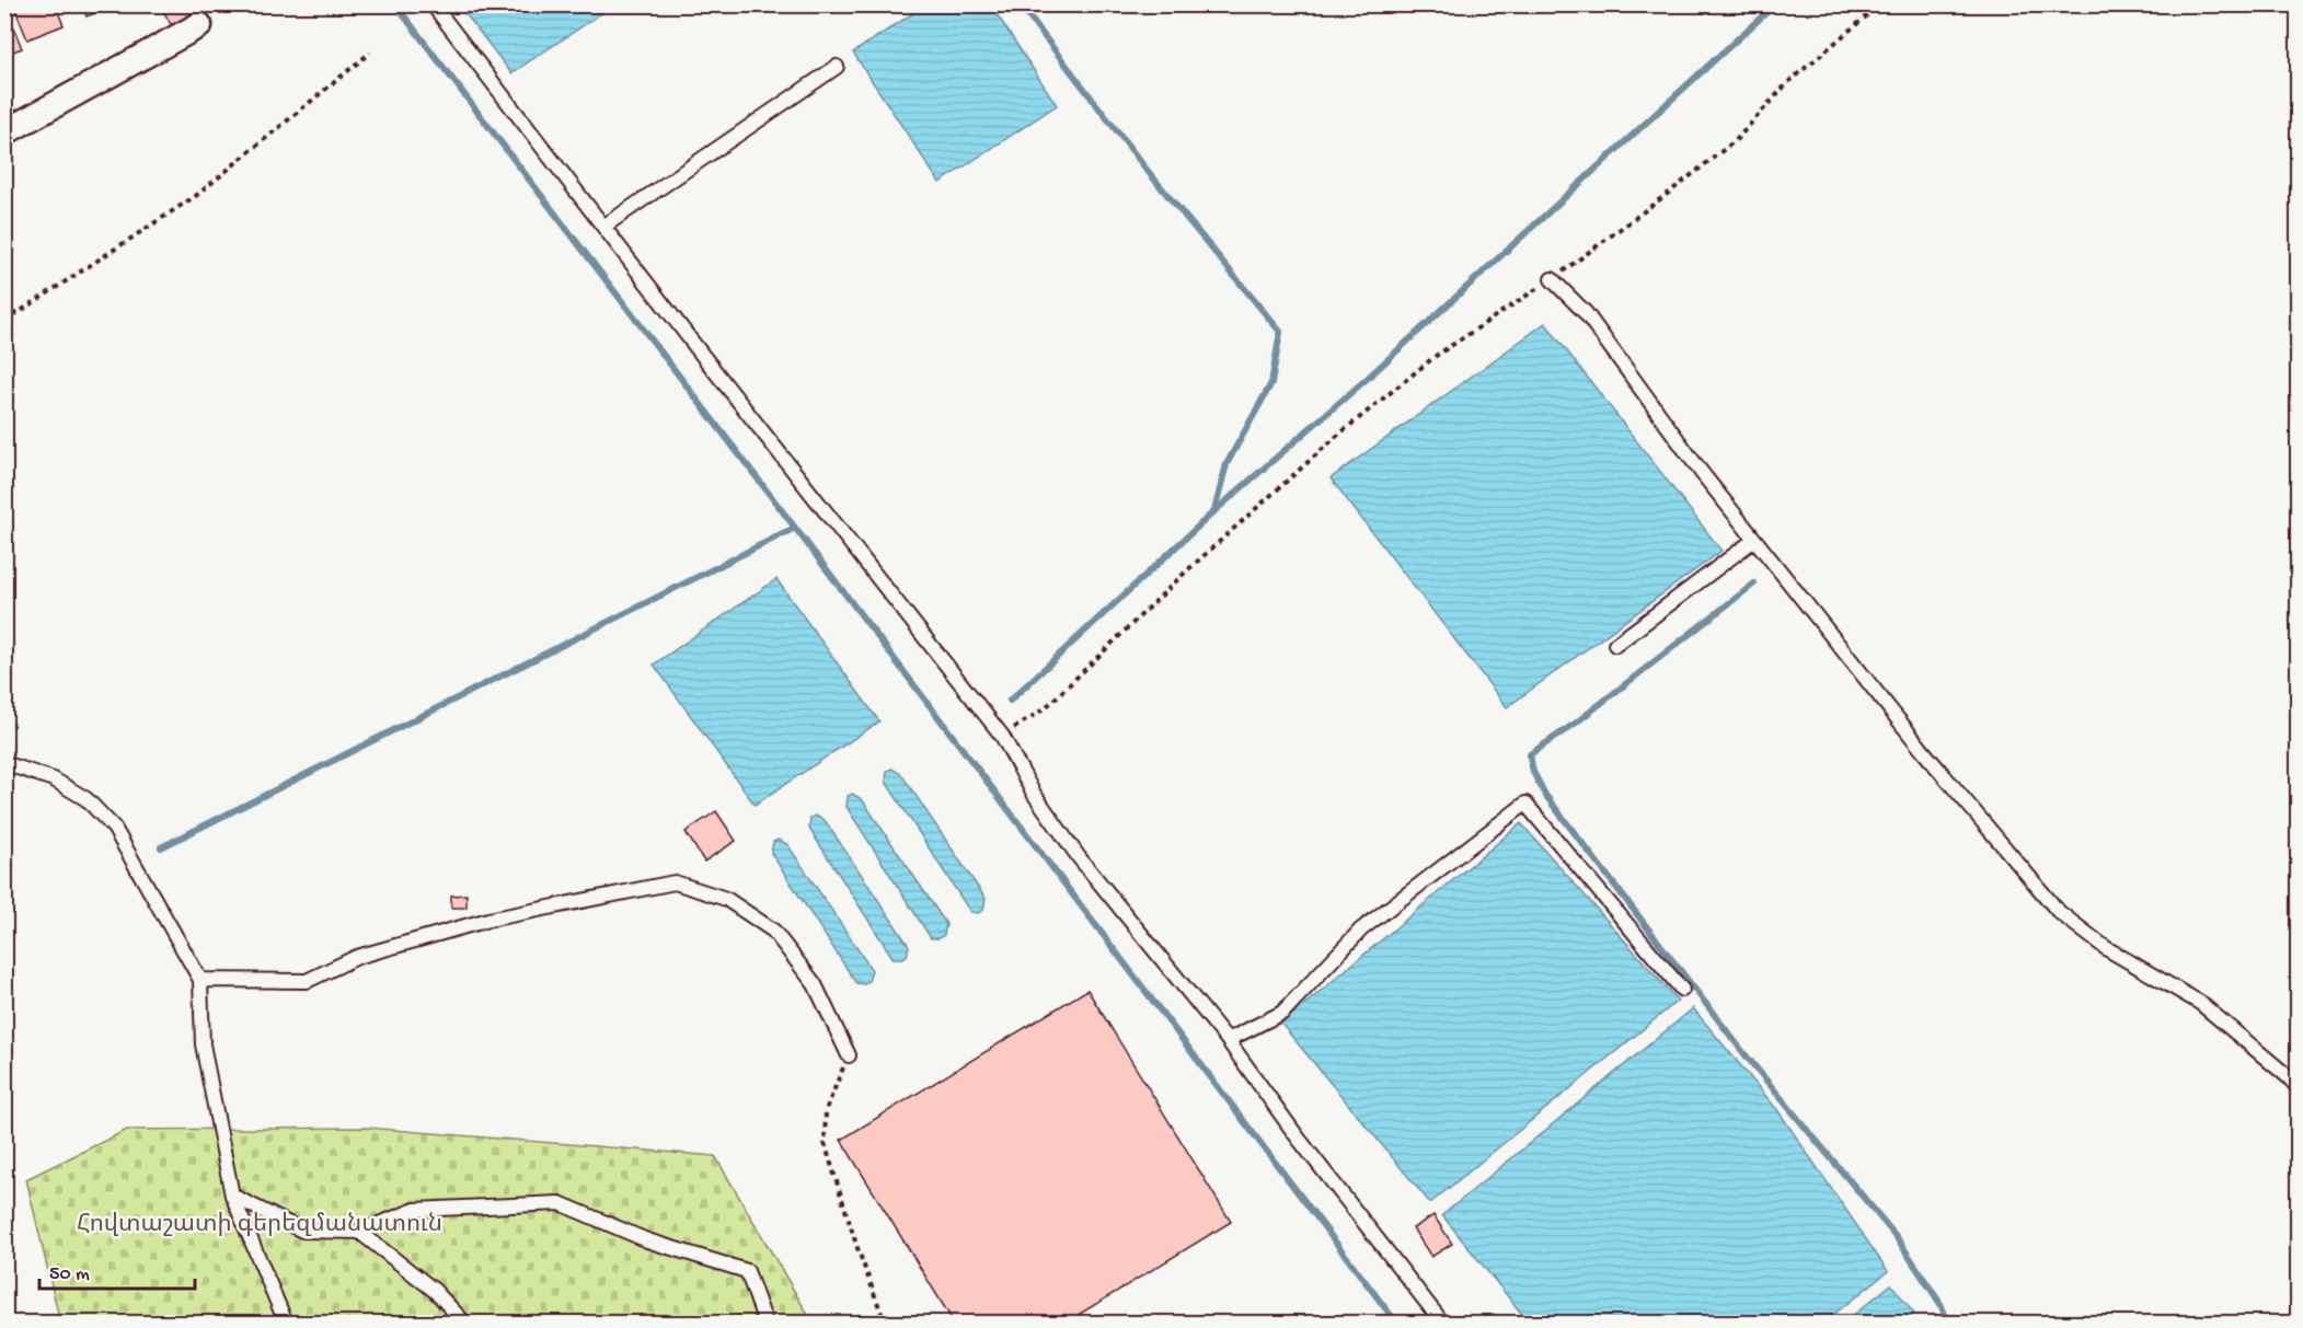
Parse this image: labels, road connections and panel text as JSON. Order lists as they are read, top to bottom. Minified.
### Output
{"parks":["Հովտաշատի գերեզմանատուն"],"scale_bar":"50 m"}
